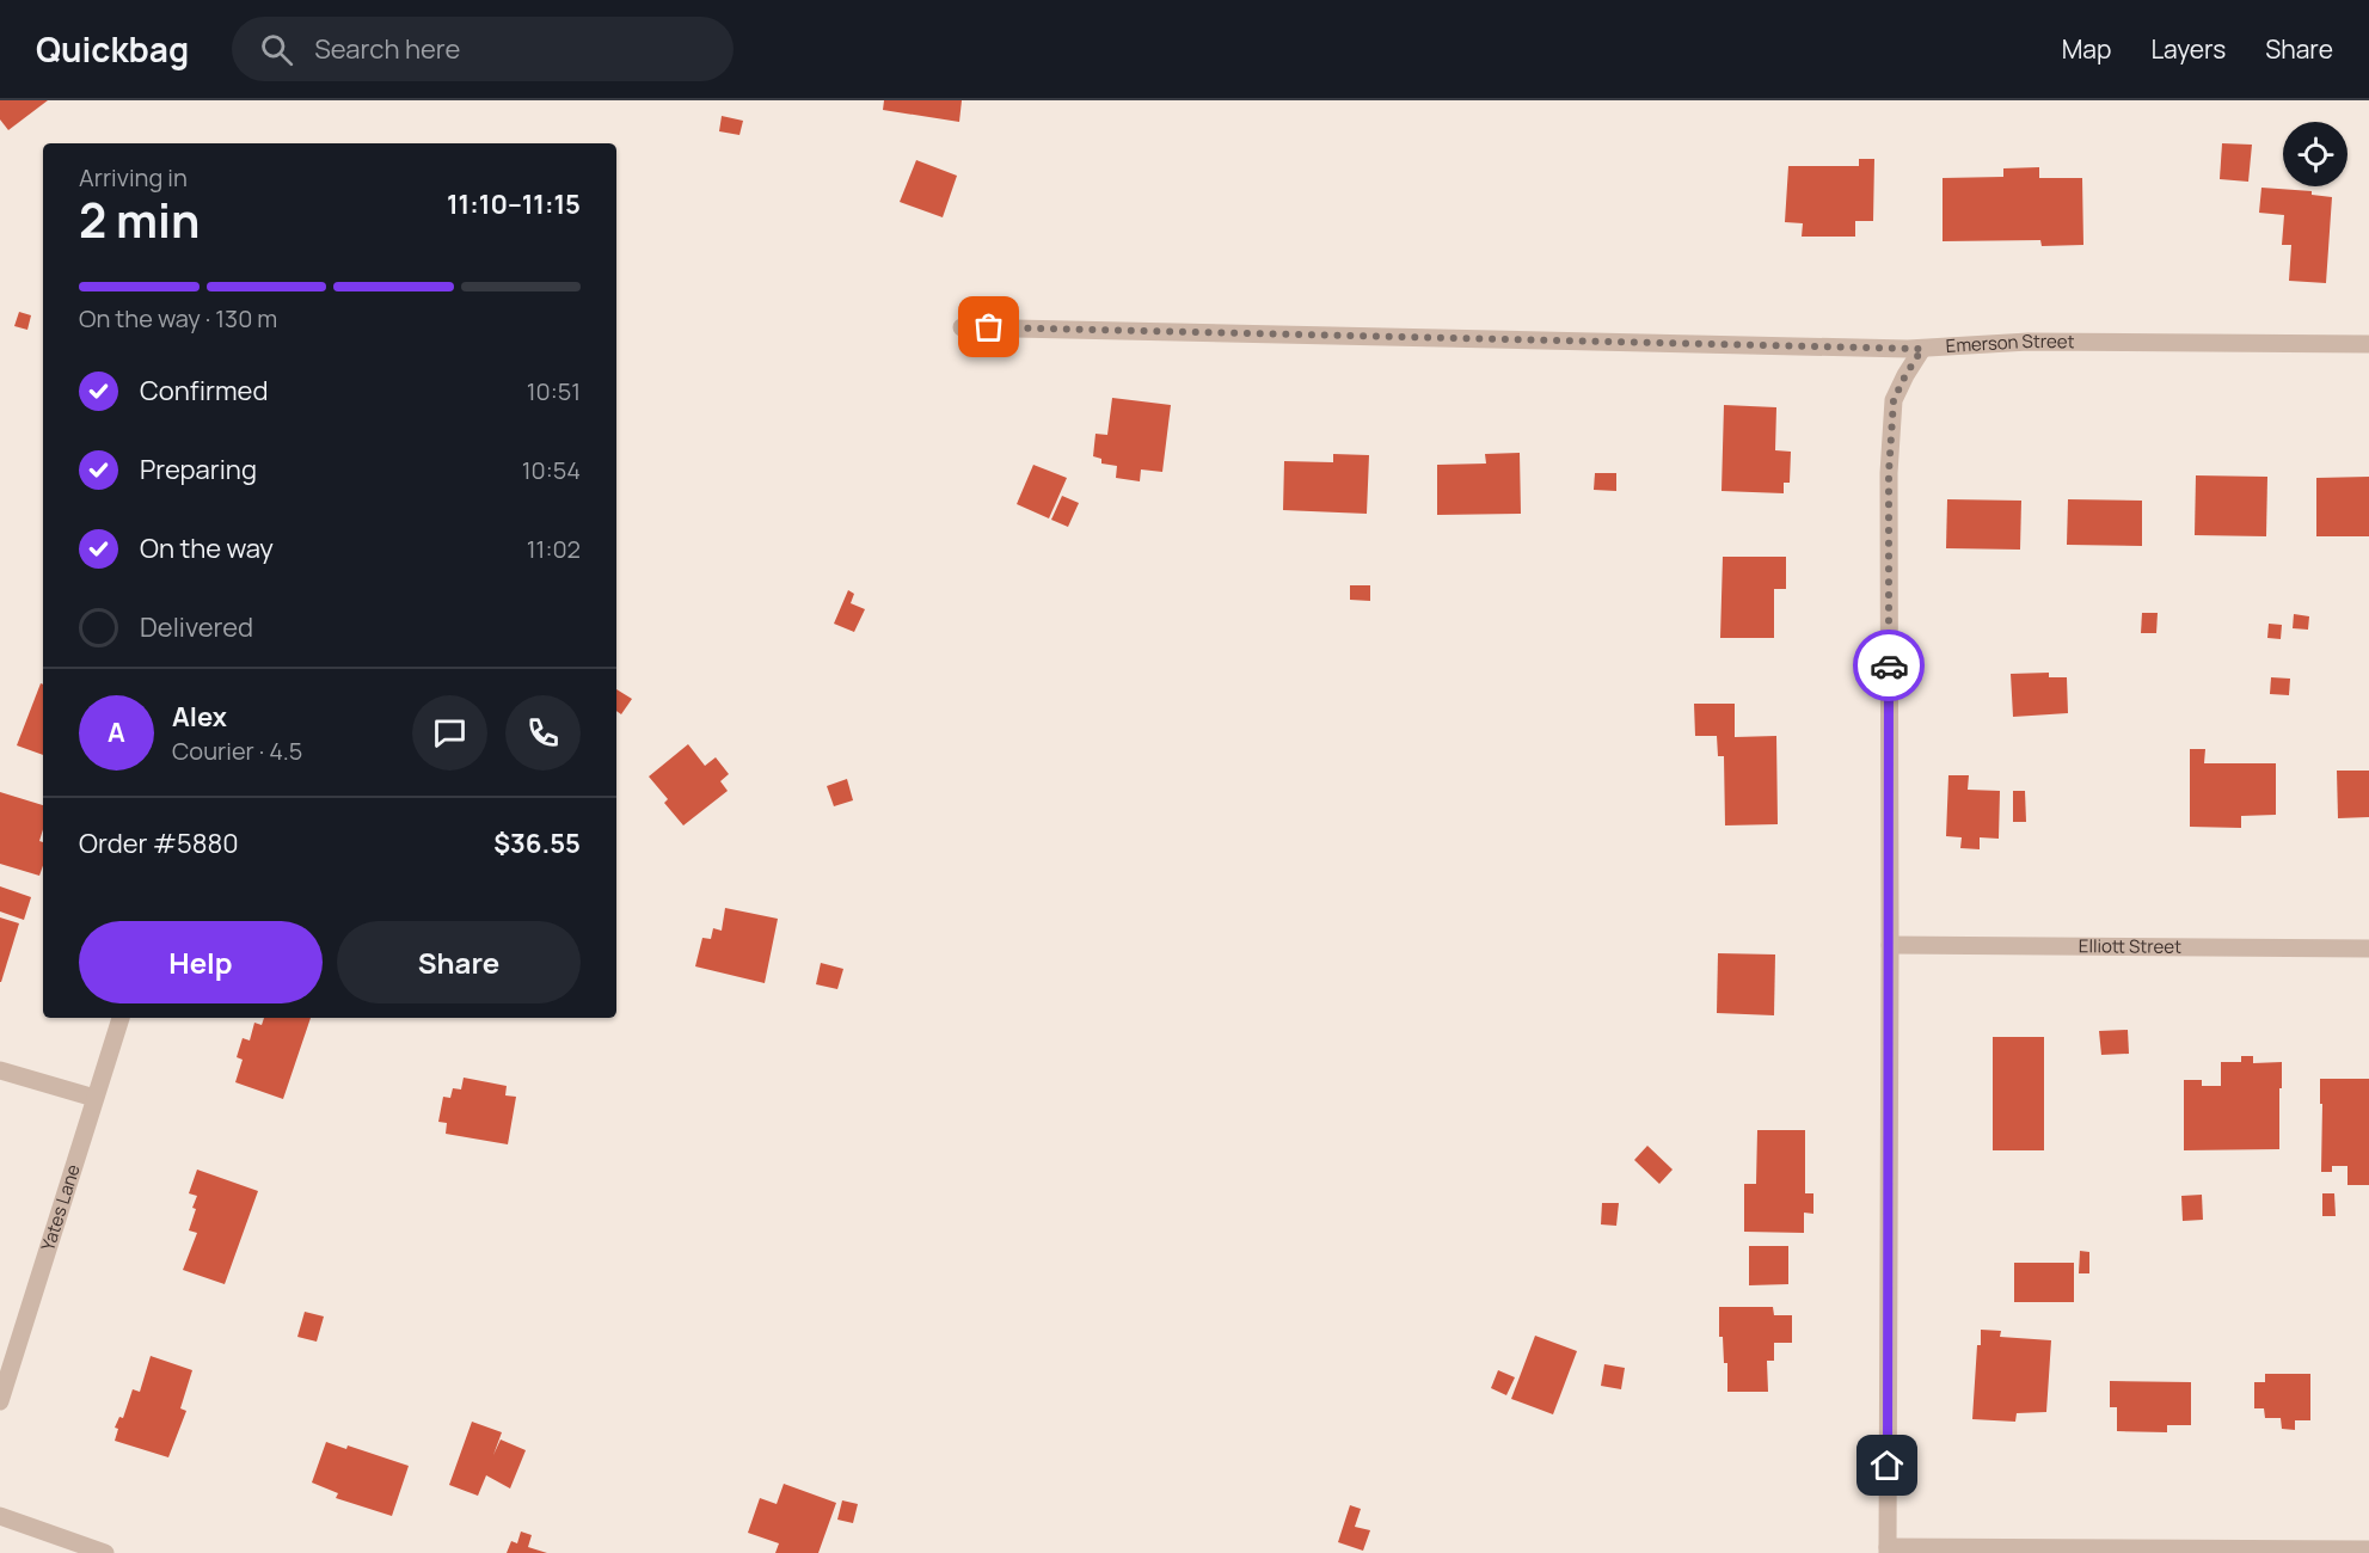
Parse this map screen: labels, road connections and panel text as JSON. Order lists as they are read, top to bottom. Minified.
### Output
{"streets":{"street":["Emerson Street","Elliott Street","Yates Lane"]},"page":{"header":"Quickbag","search":"Search here","nav":["Map","Layers","Share"],"heading":["2 min","Arriving in","11:10–11:15"],"panel":["Alex","Courier · 4.5","Order #5880","$36.55"],"bar":"On the way · 130 m","list":[["Confirmed","10:51"],["Preparing","10:54"],["On the way","11:02"],"Delivered"],"round":"A","buttons":["Help","Share"]}}
